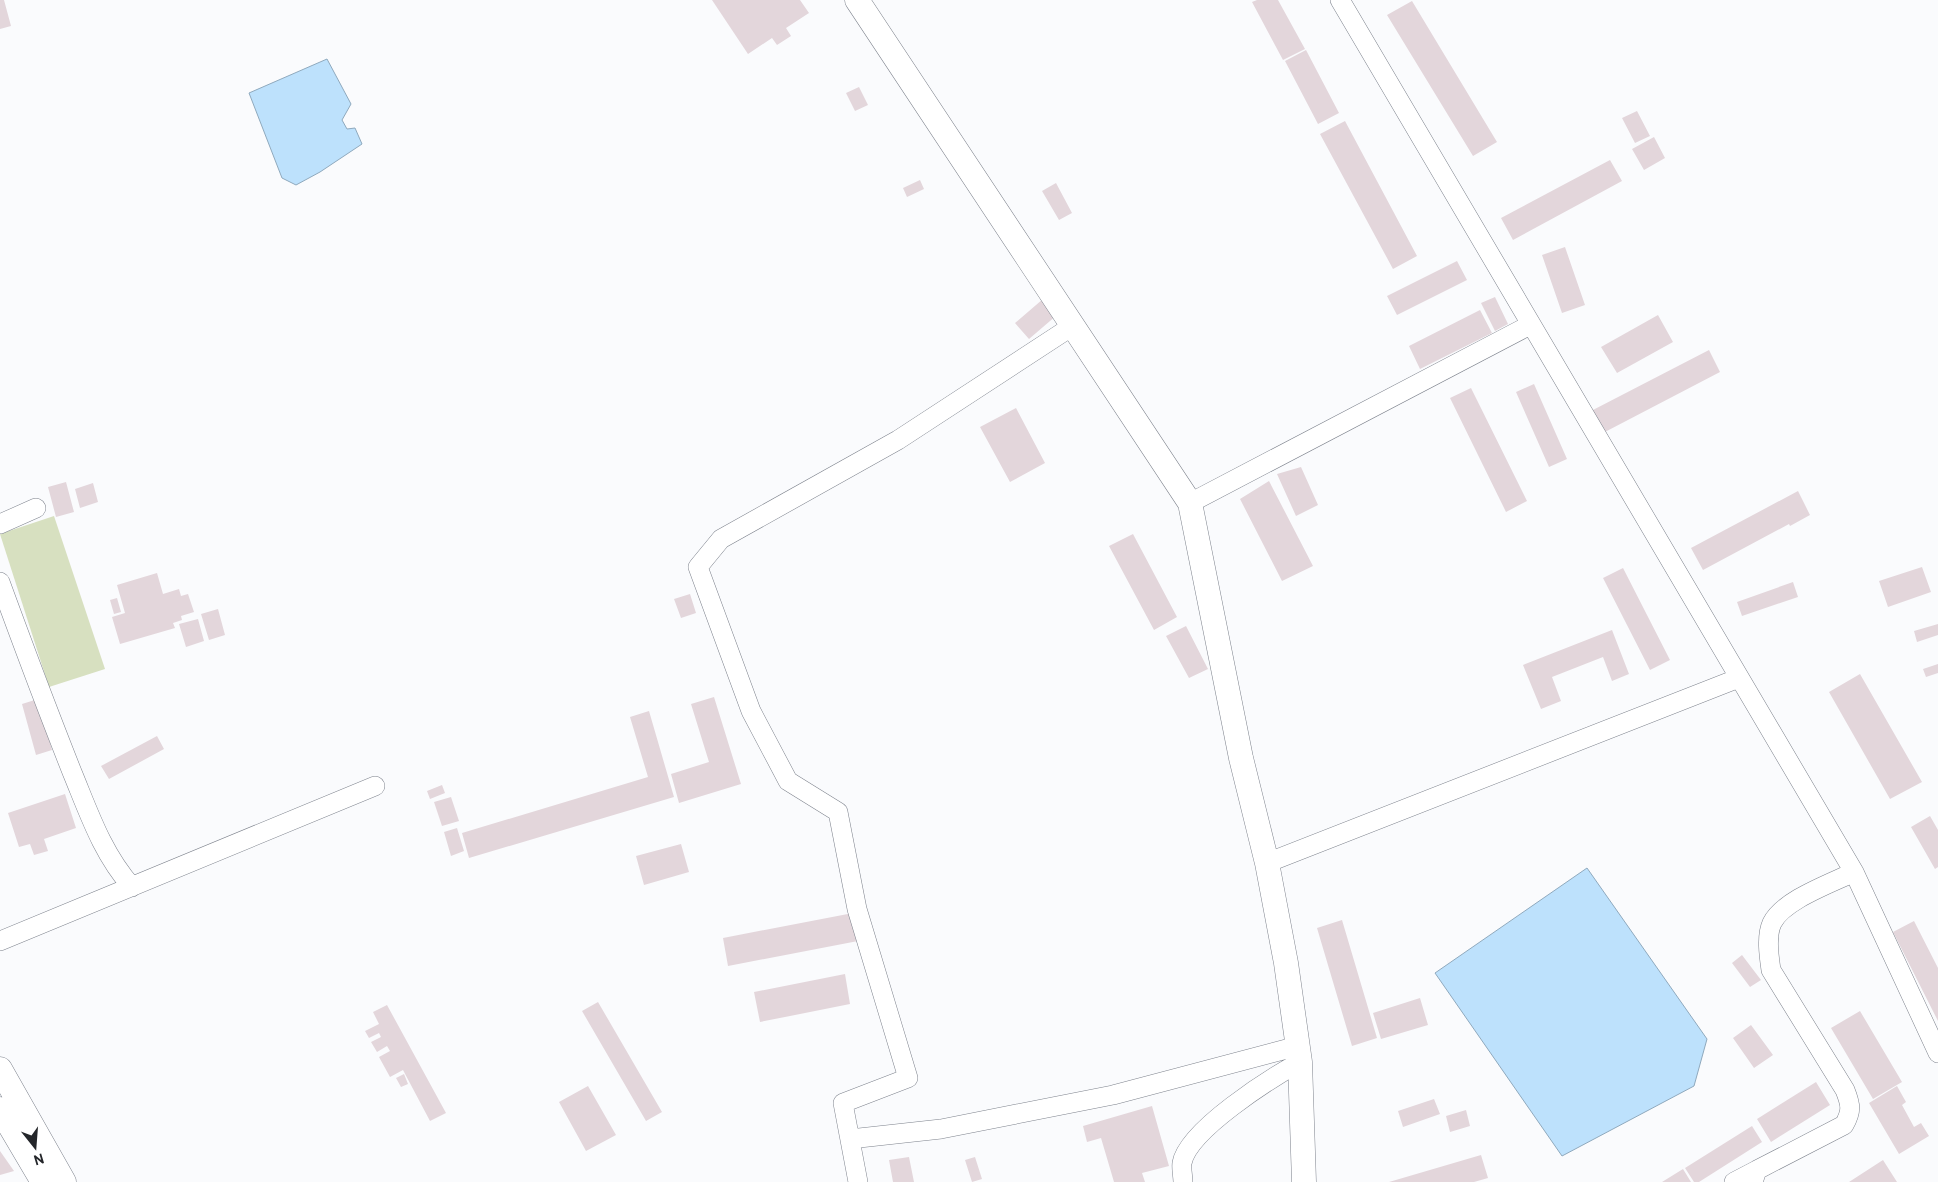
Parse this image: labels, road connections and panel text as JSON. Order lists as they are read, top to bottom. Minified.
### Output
{"north":"bottom"}
